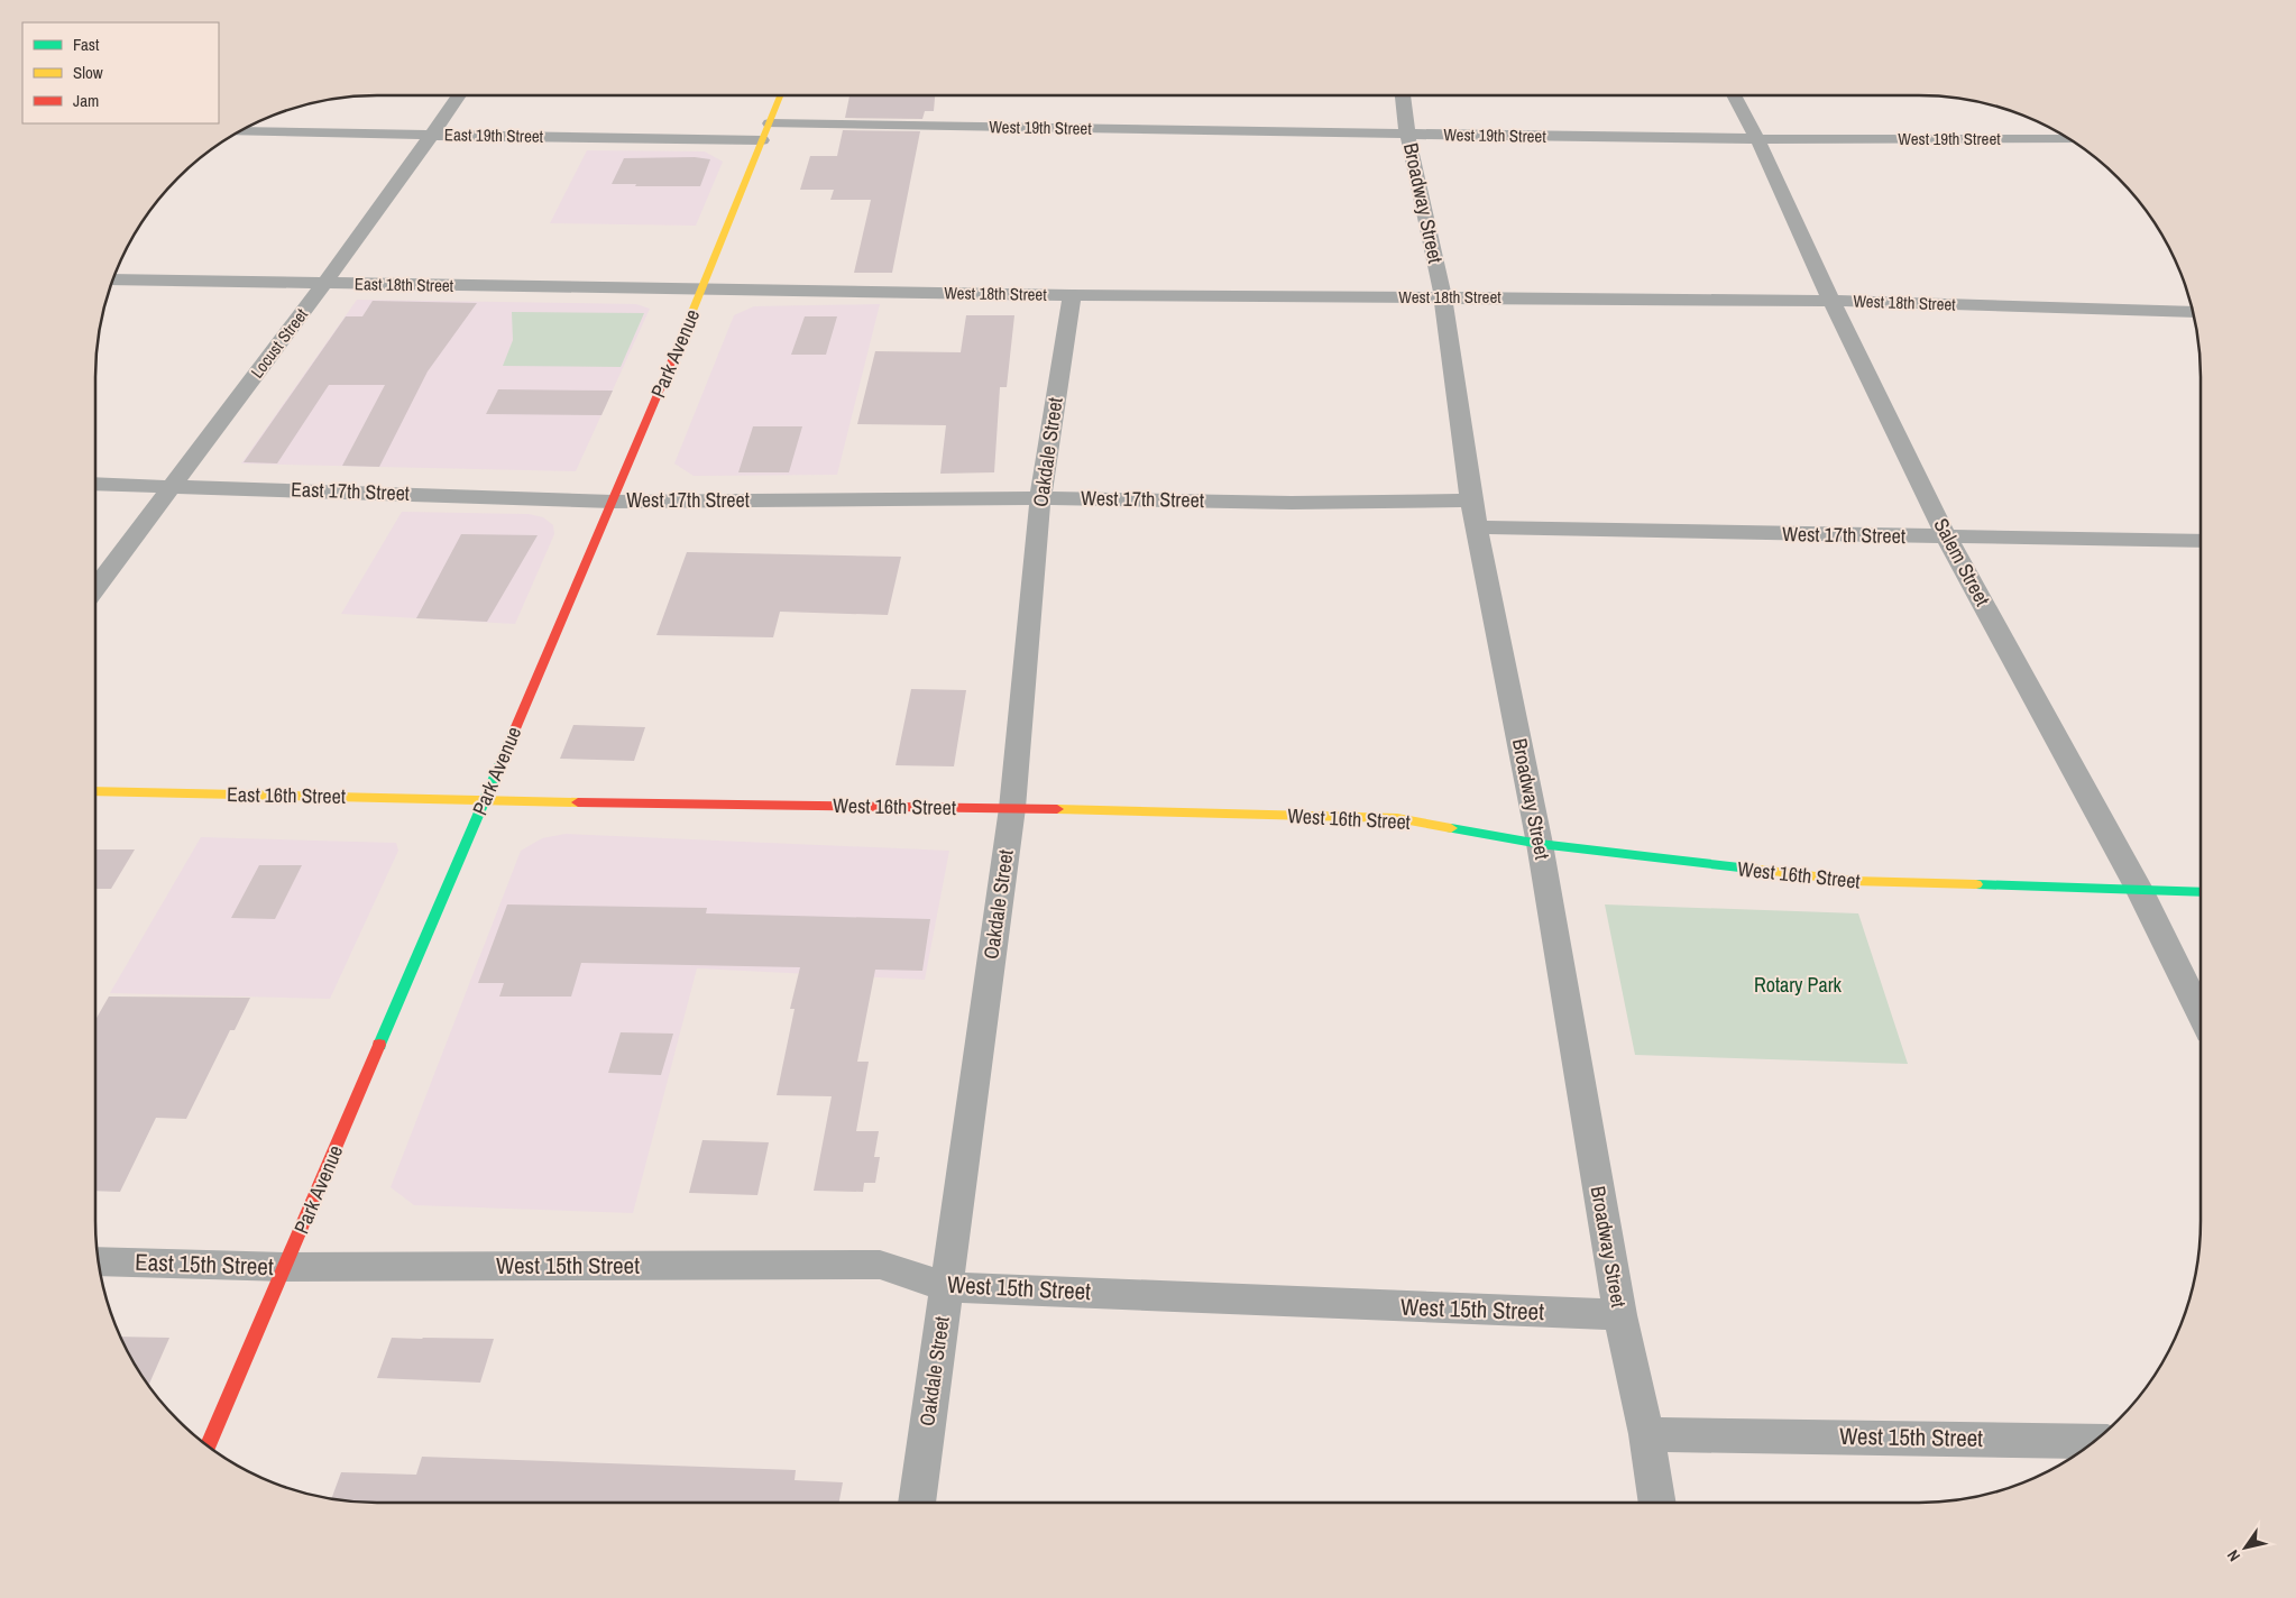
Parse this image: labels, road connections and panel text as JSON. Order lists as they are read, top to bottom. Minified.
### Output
{"streets":{"main road":["Park Avenue","East 16th Street","West 16th Street"],"street":["West 19th Street","East 19th Street","Broadway Street","East 18th Street","West 18th Street","Locust Street","Oakdale Street","East 17th Street","West 17th Street","Salem Street","East 15th Street","West 15th Street"]},"crossings":[["West 19th Street","Broadway Street"],["West 19th Street","Park Avenue"],["West 19th Street","Salem Street"],["East 19th Street","Locust Street"],["East 19th Street","Park Avenue"],["Broadway Street","West 18th Street"],["Broadway Street","West 17th Street"],["Broadway Street","West 16th Street"],["Broadway Street","West 15th Street"],["East 18th Street","West 18th Street"],["East 18th Street","Locust Street"],["East 18th Street","Park Avenue"],["West 18th Street","Park Avenue"],["West 18th Street","Oakdale Street"],["West 18th Street","Salem Street"],["Locust Street","East 17th Street"],["Park Avenue","East 17th Street"],["Park Avenue","West 17th Street"],["Park Avenue","East 16th Street"],["Park Avenue","West 16th Street"],["Park Avenue","East 15th Street"],["Park Avenue","West 15th Street"],["Oakdale Street","West 17th Street"],["Oakdale Street","West 16th Street"],["Oakdale Street","West 15th Street"],["East 17th Street","West 17th Street"],["West 17th Street","Salem Street"],["Salem Street","West 16th Street"],["East 16th Street","West 16th Street"],["East 15th Street","West 15th Street"]],"parks":["Rotary Park"],"legend":["Fast","Slow","Jam"],"north":"bottom left"}
